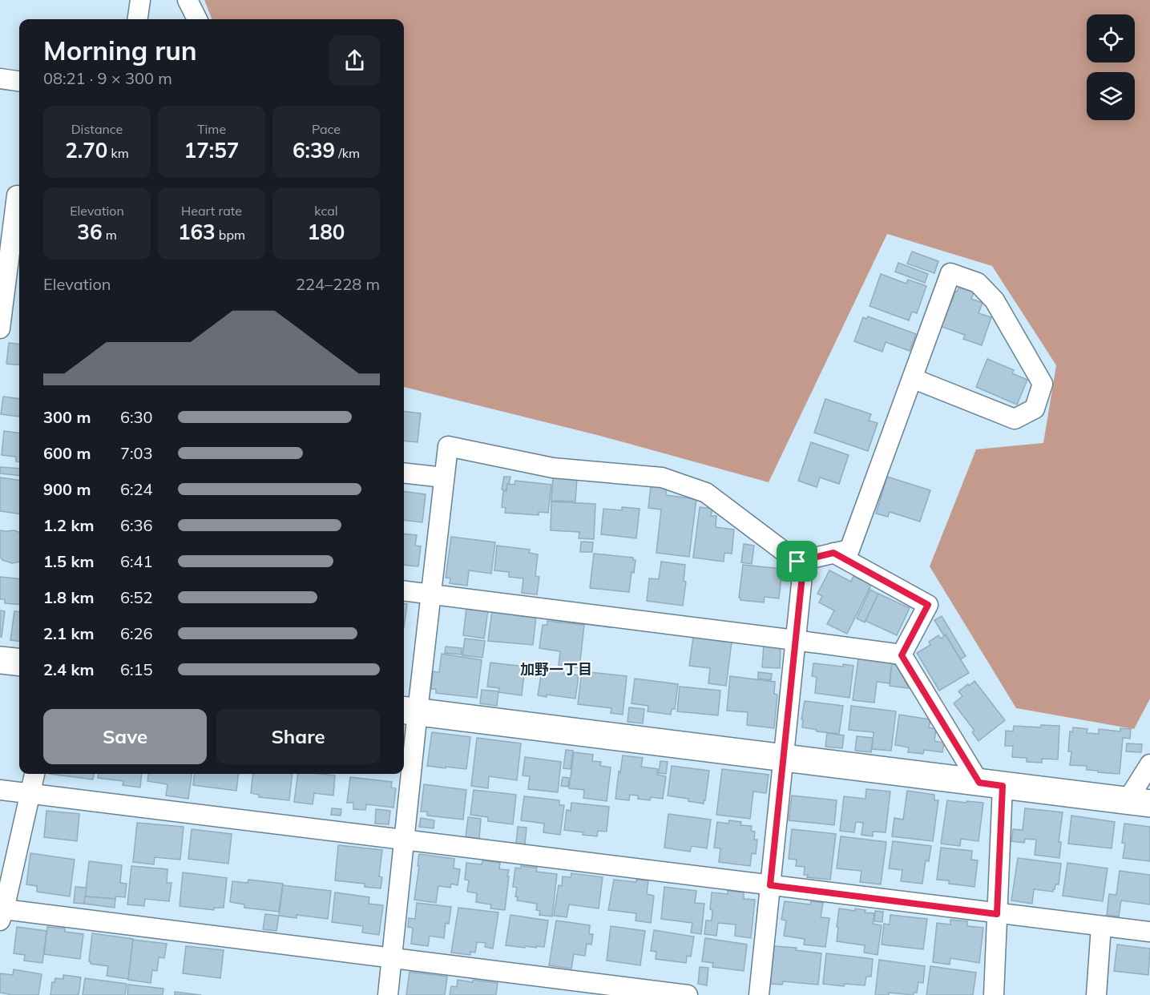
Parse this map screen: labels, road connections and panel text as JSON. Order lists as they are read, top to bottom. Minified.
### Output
{"districts":["加野一丁目"],"page":{"heading":["Morning run","08:21 · 9 × 300 m"],"stats":[["Distance","2.70 km"],["Time","17:57"],["Pace","6:39 /km"],["Elevation","36 m"],["Heart rate","163 bpm"],["kcal","180"]],"chart":["Elevation","224–228 m"],"list":[{"name":"300 m","note":"6:30"},{"name":"600 m","note":"7:03"},{"name":"900 m","note":"6:24"},{"name":"1.2 km","note":"6:36"},{"name":"1.5 km","note":"6:41"},{"name":"1.8 km","note":"6:52"},{"name":"2.1 km","note":"6:26"},{"name":"2.4 km","note":"6:15"}],"buttons":["Save","Share"]}}
